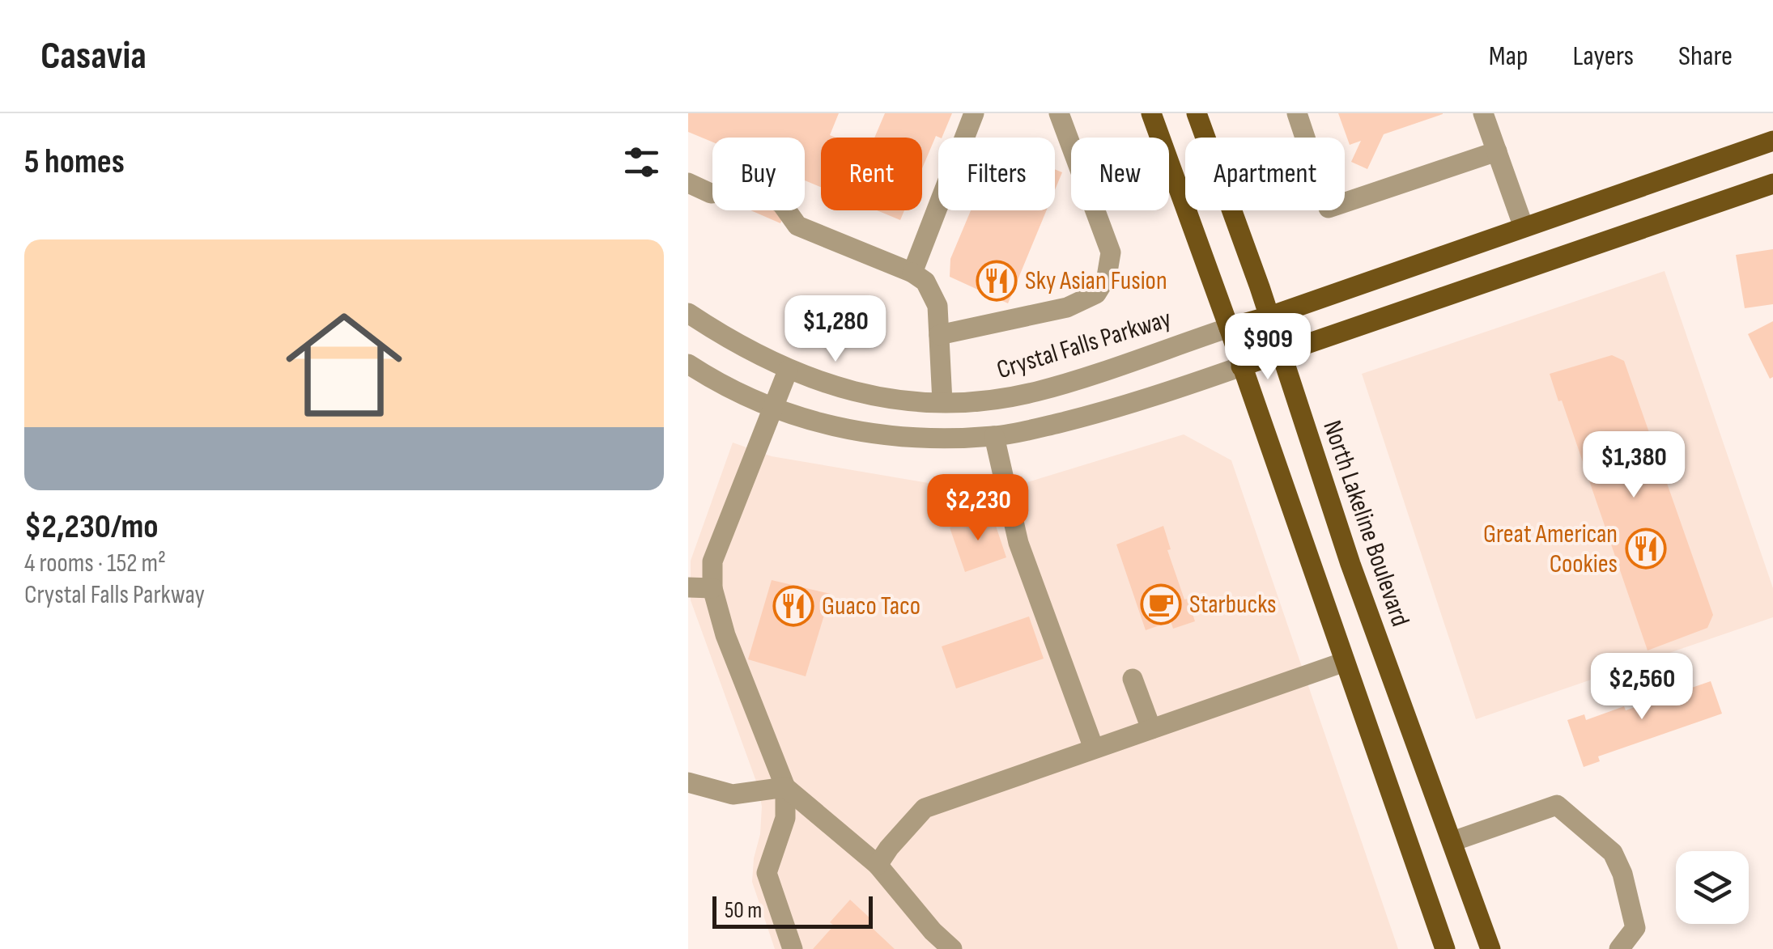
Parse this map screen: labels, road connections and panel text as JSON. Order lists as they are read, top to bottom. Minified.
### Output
{"streets":{"main road":["Crystal Falls Parkway","North Lakeline Boulevard"]},"crossings":[["Crystal Falls Parkway","North Lakeline Boulevard"]],"places":{"restaurant":["Sky Asian Fusion","Great American Cookies","Guaco Taco"],"cafe":["Starbucks"]},"scale_bar":"50 m","page":{"header":"Casavia","nav":["Map","Layers","Share"],"heading":"5 homes","chip":["Buy","Rent","Filters","New","Apartment"],"list":[{"name":"$2,230/mo","note":"4 rooms · 152 m² · Crystal Falls Parkway"}],"price":["$1,280","$909","$1,380","$2,230","$2,560"],"scale":"50 m"}}
